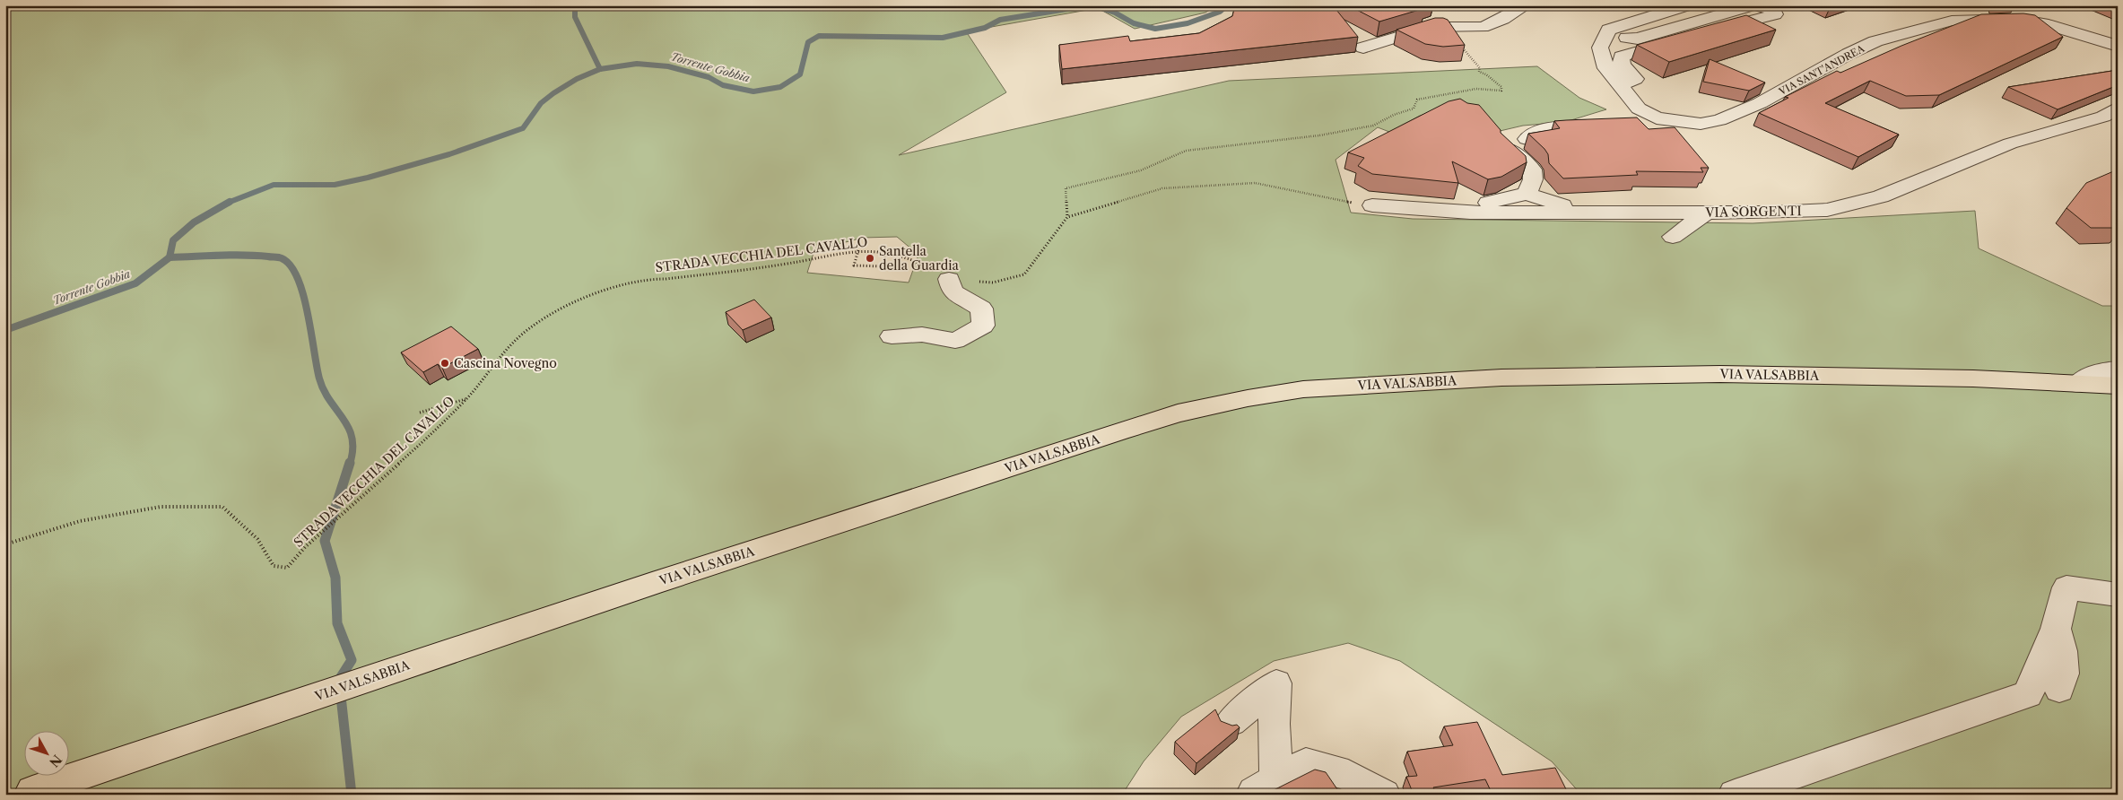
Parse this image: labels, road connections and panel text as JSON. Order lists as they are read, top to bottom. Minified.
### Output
{"streets":{"main road":["VIA VALSABBIA"],"street":["VIA SANT'ANDREA","VIA SORGENTI"],"path":["STRADA VECCHIA DEL CAVALLO"]},"water":["Torrente Gobbia"],"places":["Santella della Guardia","Cascina Novegno"],"north":"bottom right"}
